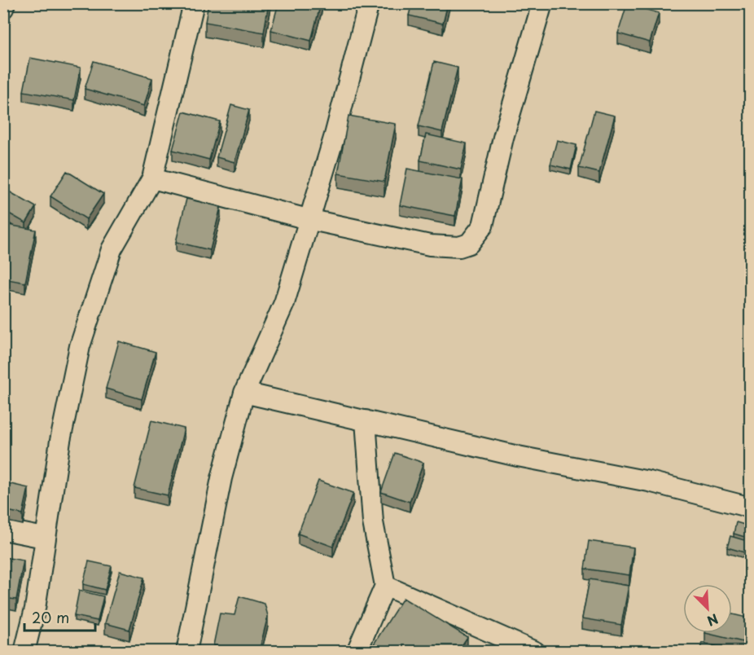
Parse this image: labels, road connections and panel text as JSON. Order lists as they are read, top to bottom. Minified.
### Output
{"scale_bar":"20 m","north":"bottom right"}
